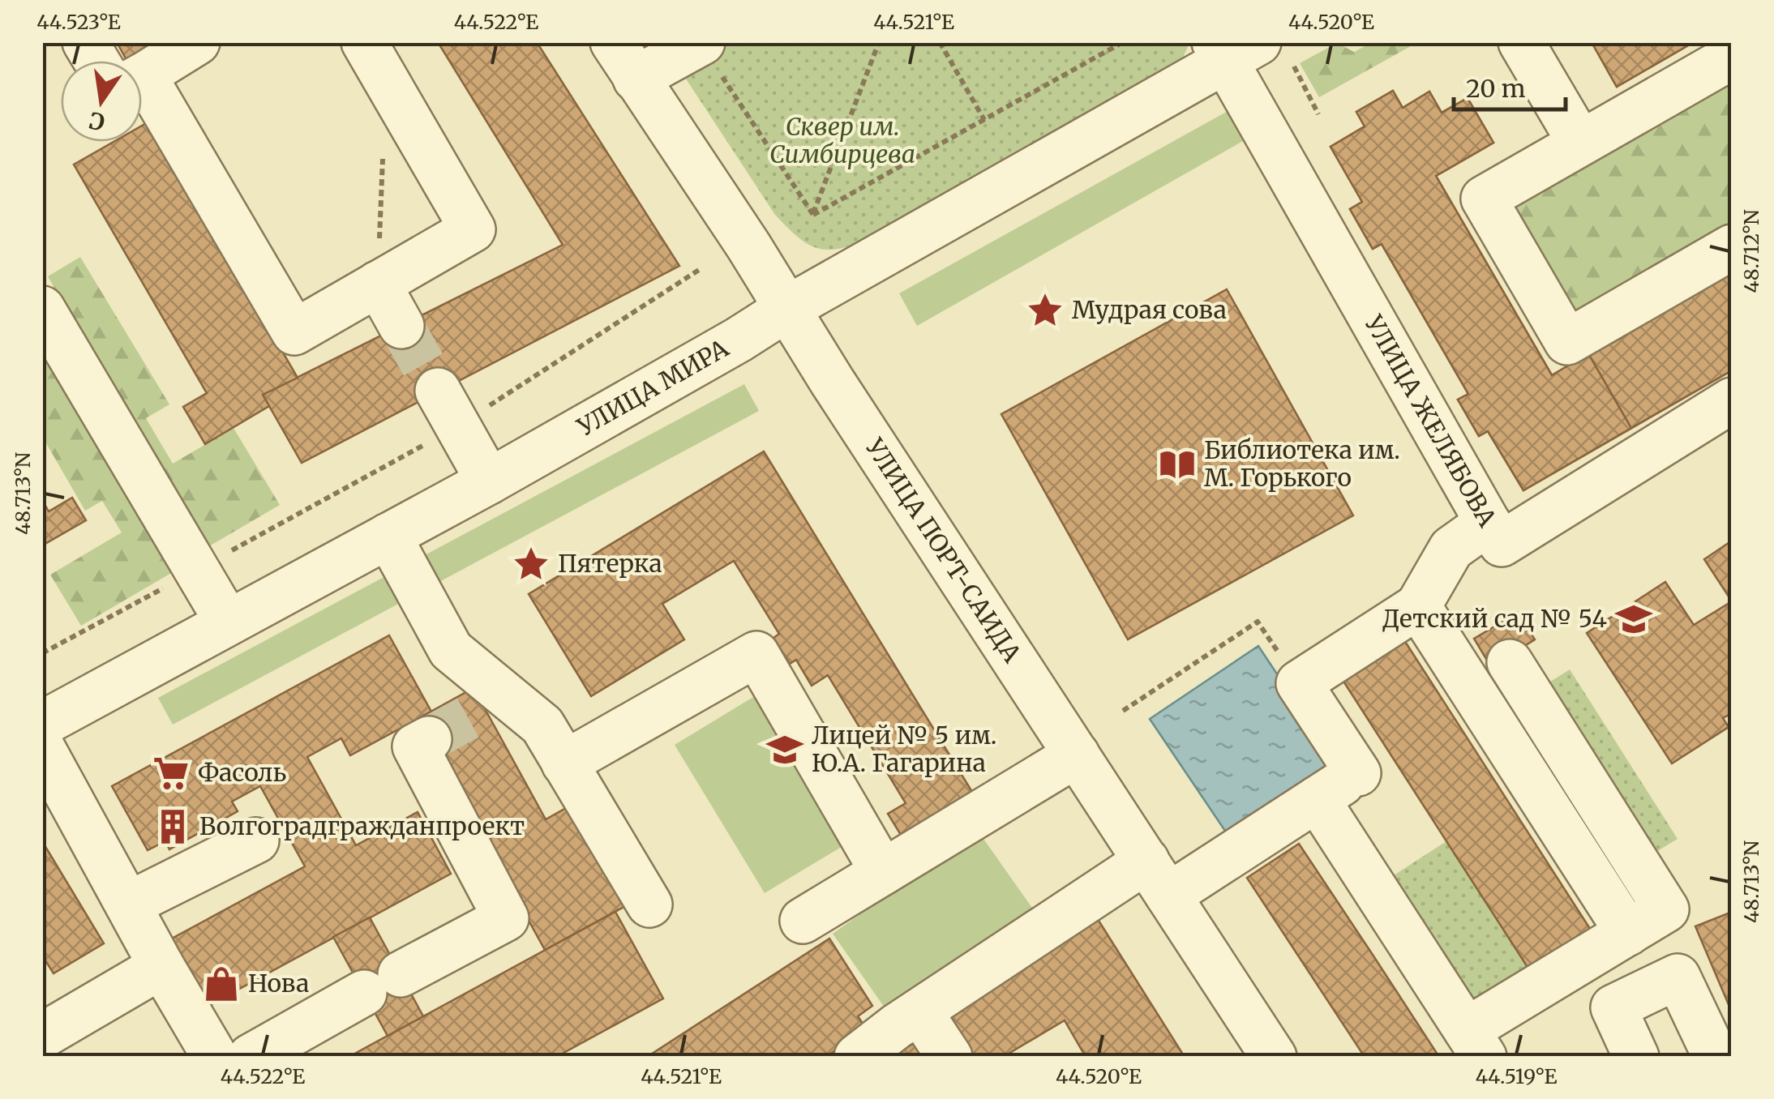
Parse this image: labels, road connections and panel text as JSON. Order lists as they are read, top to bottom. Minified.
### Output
{"streets":{"street":["УЛИЦА МИРА","УЛИЦА ЖЕЛЯБОВА","УЛИЦА ПОРТ-САИДА"]},"crossings":[["УЛИЦА МИРА","УЛИЦА ЖЕЛЯБОВА"],["УЛИЦА МИРА","УЛИЦА ПОРТ-САИДА"]],"parks":["Сквер им. Симбирцева"],"places":{"place":["Мудрая сова","Пятерка"],"library":["Библиотека им. М. Горького"],"school or university":["Детский сад № 54","Лицей № 5 им. Ю.А. Гагарина"],"supermarket":["Фасоль"],"building":["Волгоградгражданпроект"],"shop":["Нова"]},"scale_bar":"20 m","north":"bottom","coordinates":["44.523°E","44.522°E","44.521°E","44.520°E","48.712°N","48.713°N","44.519°E"]}
